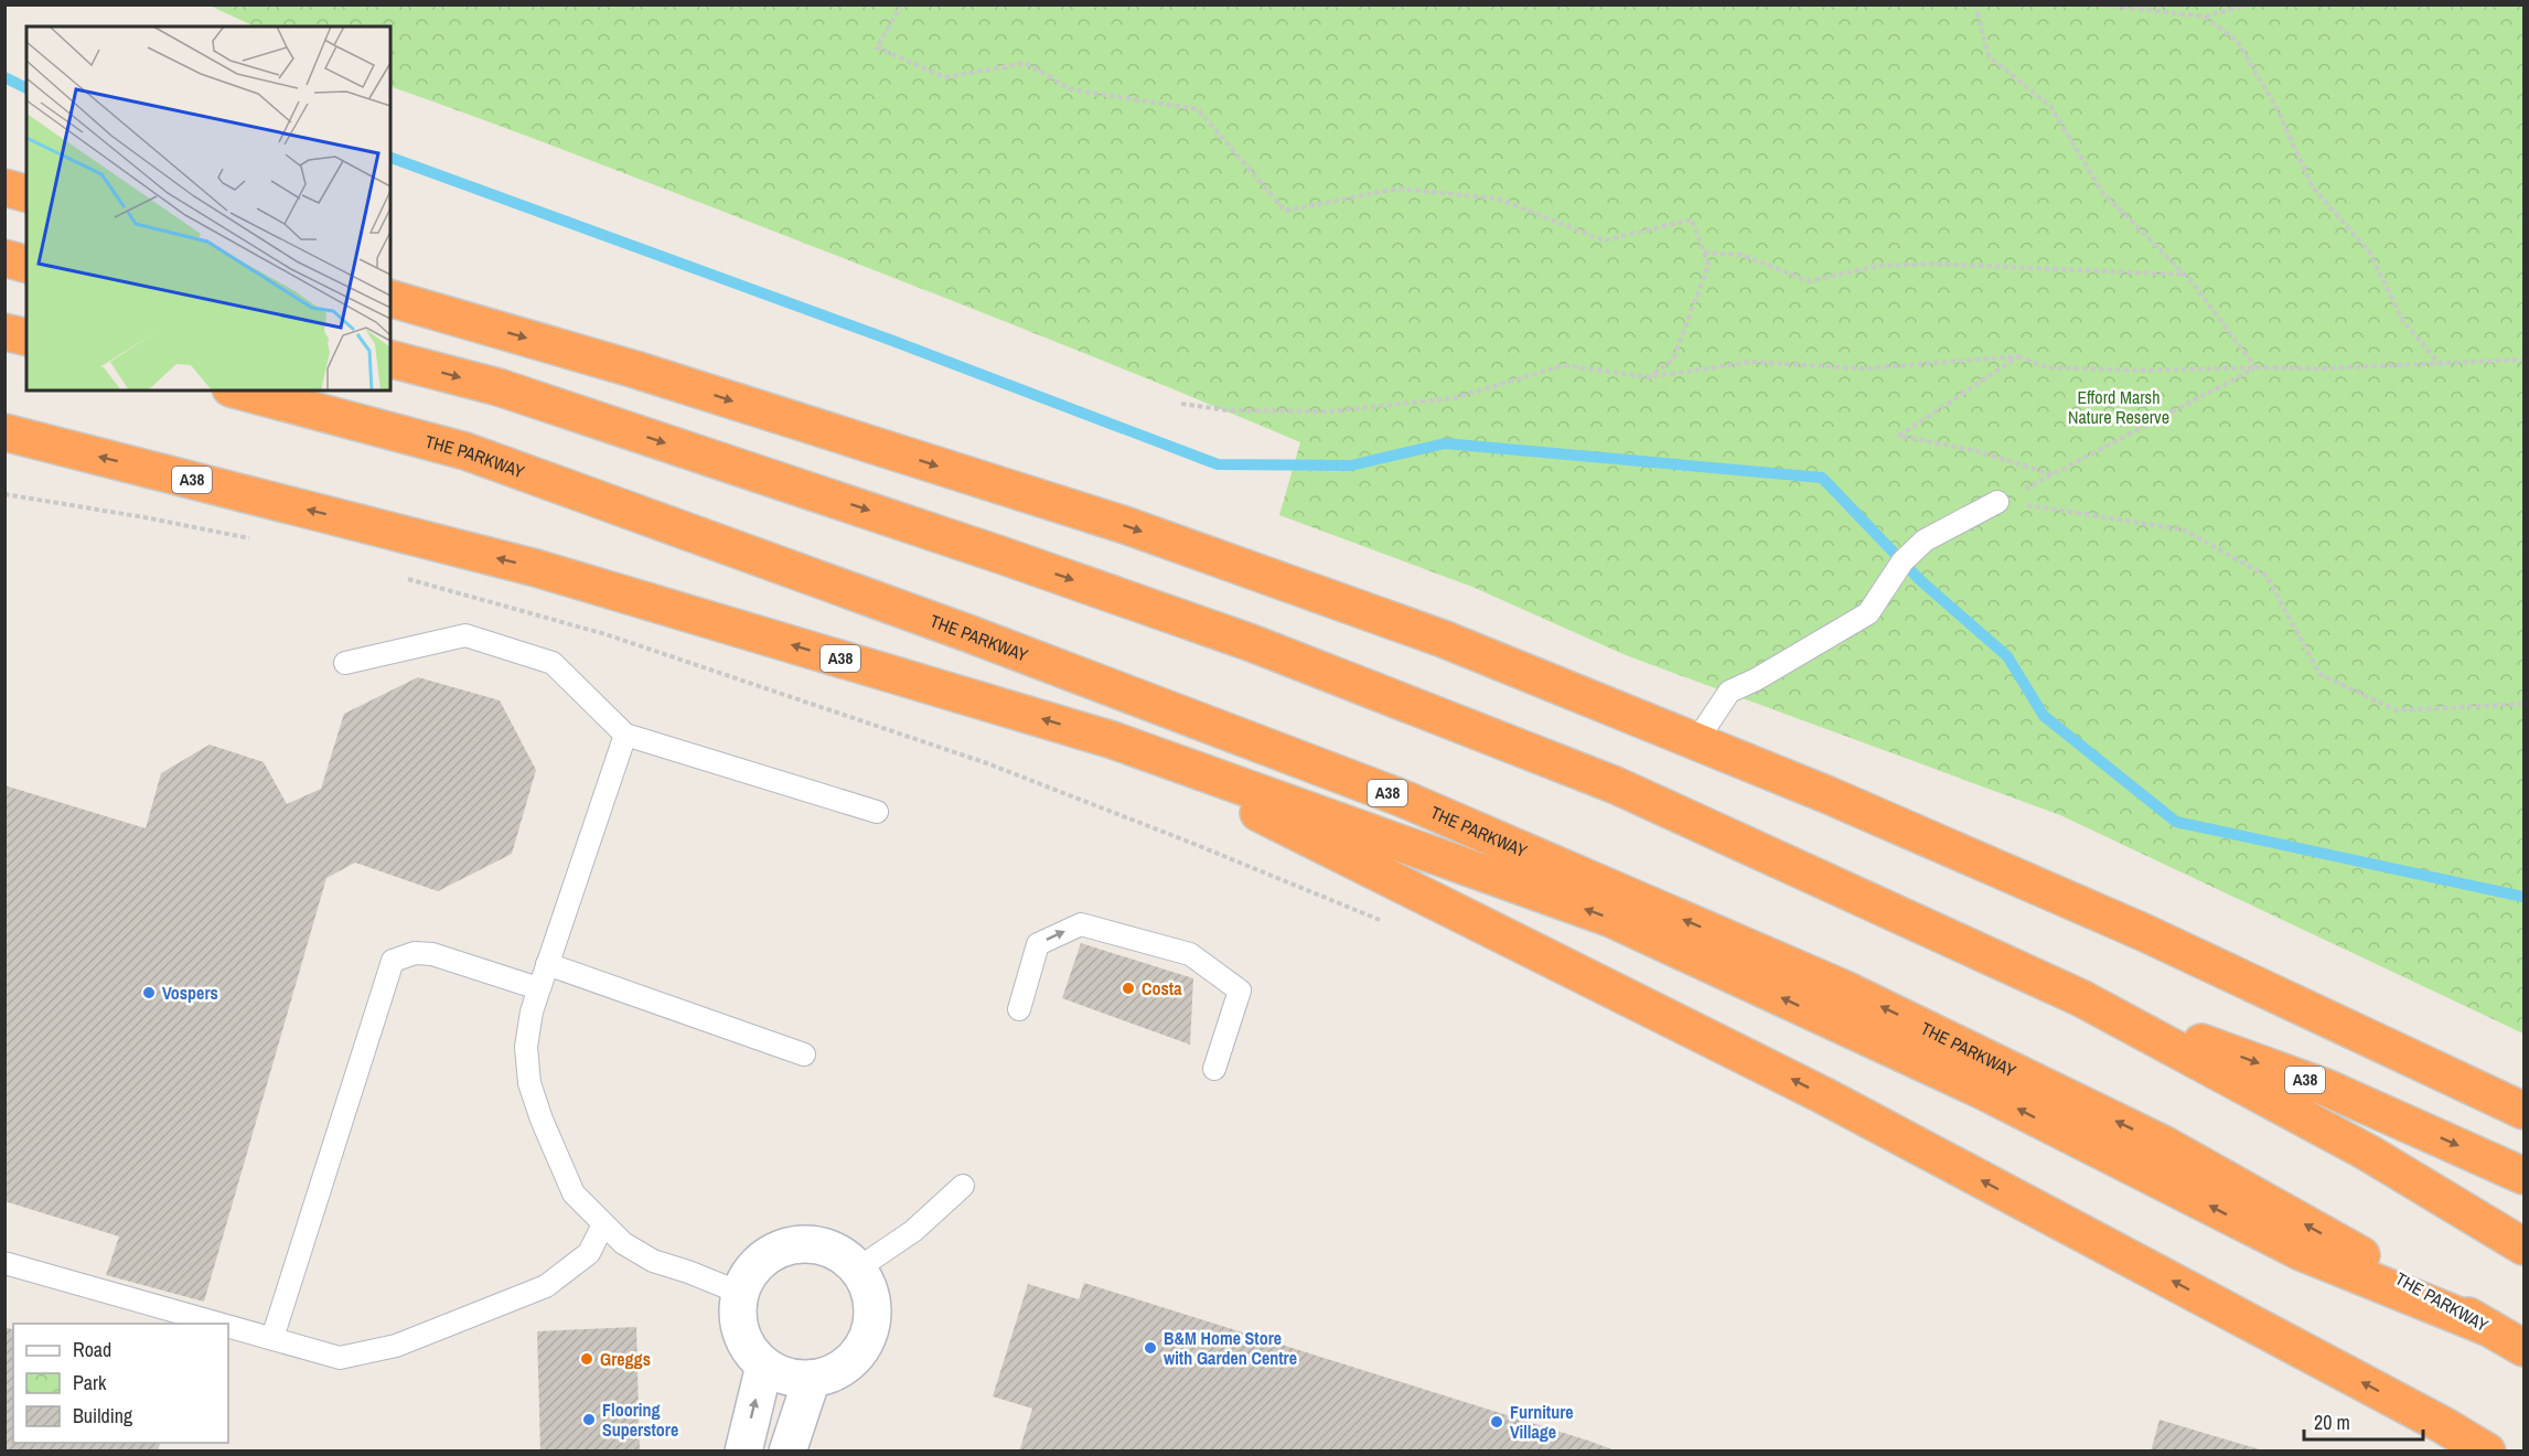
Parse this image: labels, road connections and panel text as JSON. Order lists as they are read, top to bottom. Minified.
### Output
{"streets":{"highway":["THE PARKWAY","A38"]},"crossings":[["THE PARKWAY","A38"]],"parks":["Efford Marsh Nature Reserve"],"places":["Costa","Vospers","B&M Home Store with Garden Centre","Greggs","Flooring Superstore","Furniture Village"],"legend":["Road","Park","Building"],"scale_bar":"20 m"}
